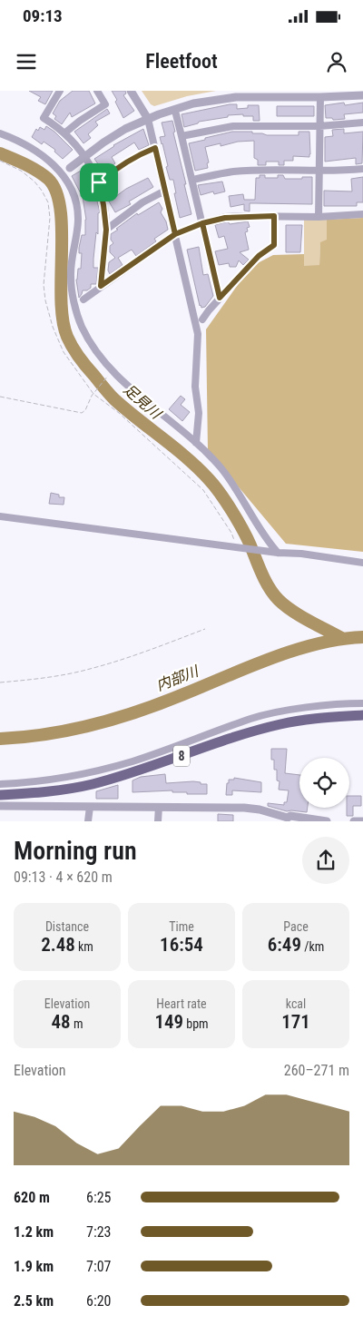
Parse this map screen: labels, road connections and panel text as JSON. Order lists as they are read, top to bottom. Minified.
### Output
{"streets":{"main road":["8"]},"water":["足見川","内部川"],"page":{"status":"09:13","header":"Fleetfoot","heading":["Morning run","09:13 · 4 × 620 m"],"stats":[["Distance","2.48 km"],["Time","16:54"],["Pace","6:49 /km"],["Elevation","48 m"],["Heart rate","149 bpm"],["kcal","171"]],"chart":["Elevation","260–271 m"],"list":[{"name":"620 m","note":"6:25"},{"name":"1.2 km","note":"7:23"},{"name":"1.9 km","note":"7:07"},{"name":"2.5 km","note":"6:20"}]}}
